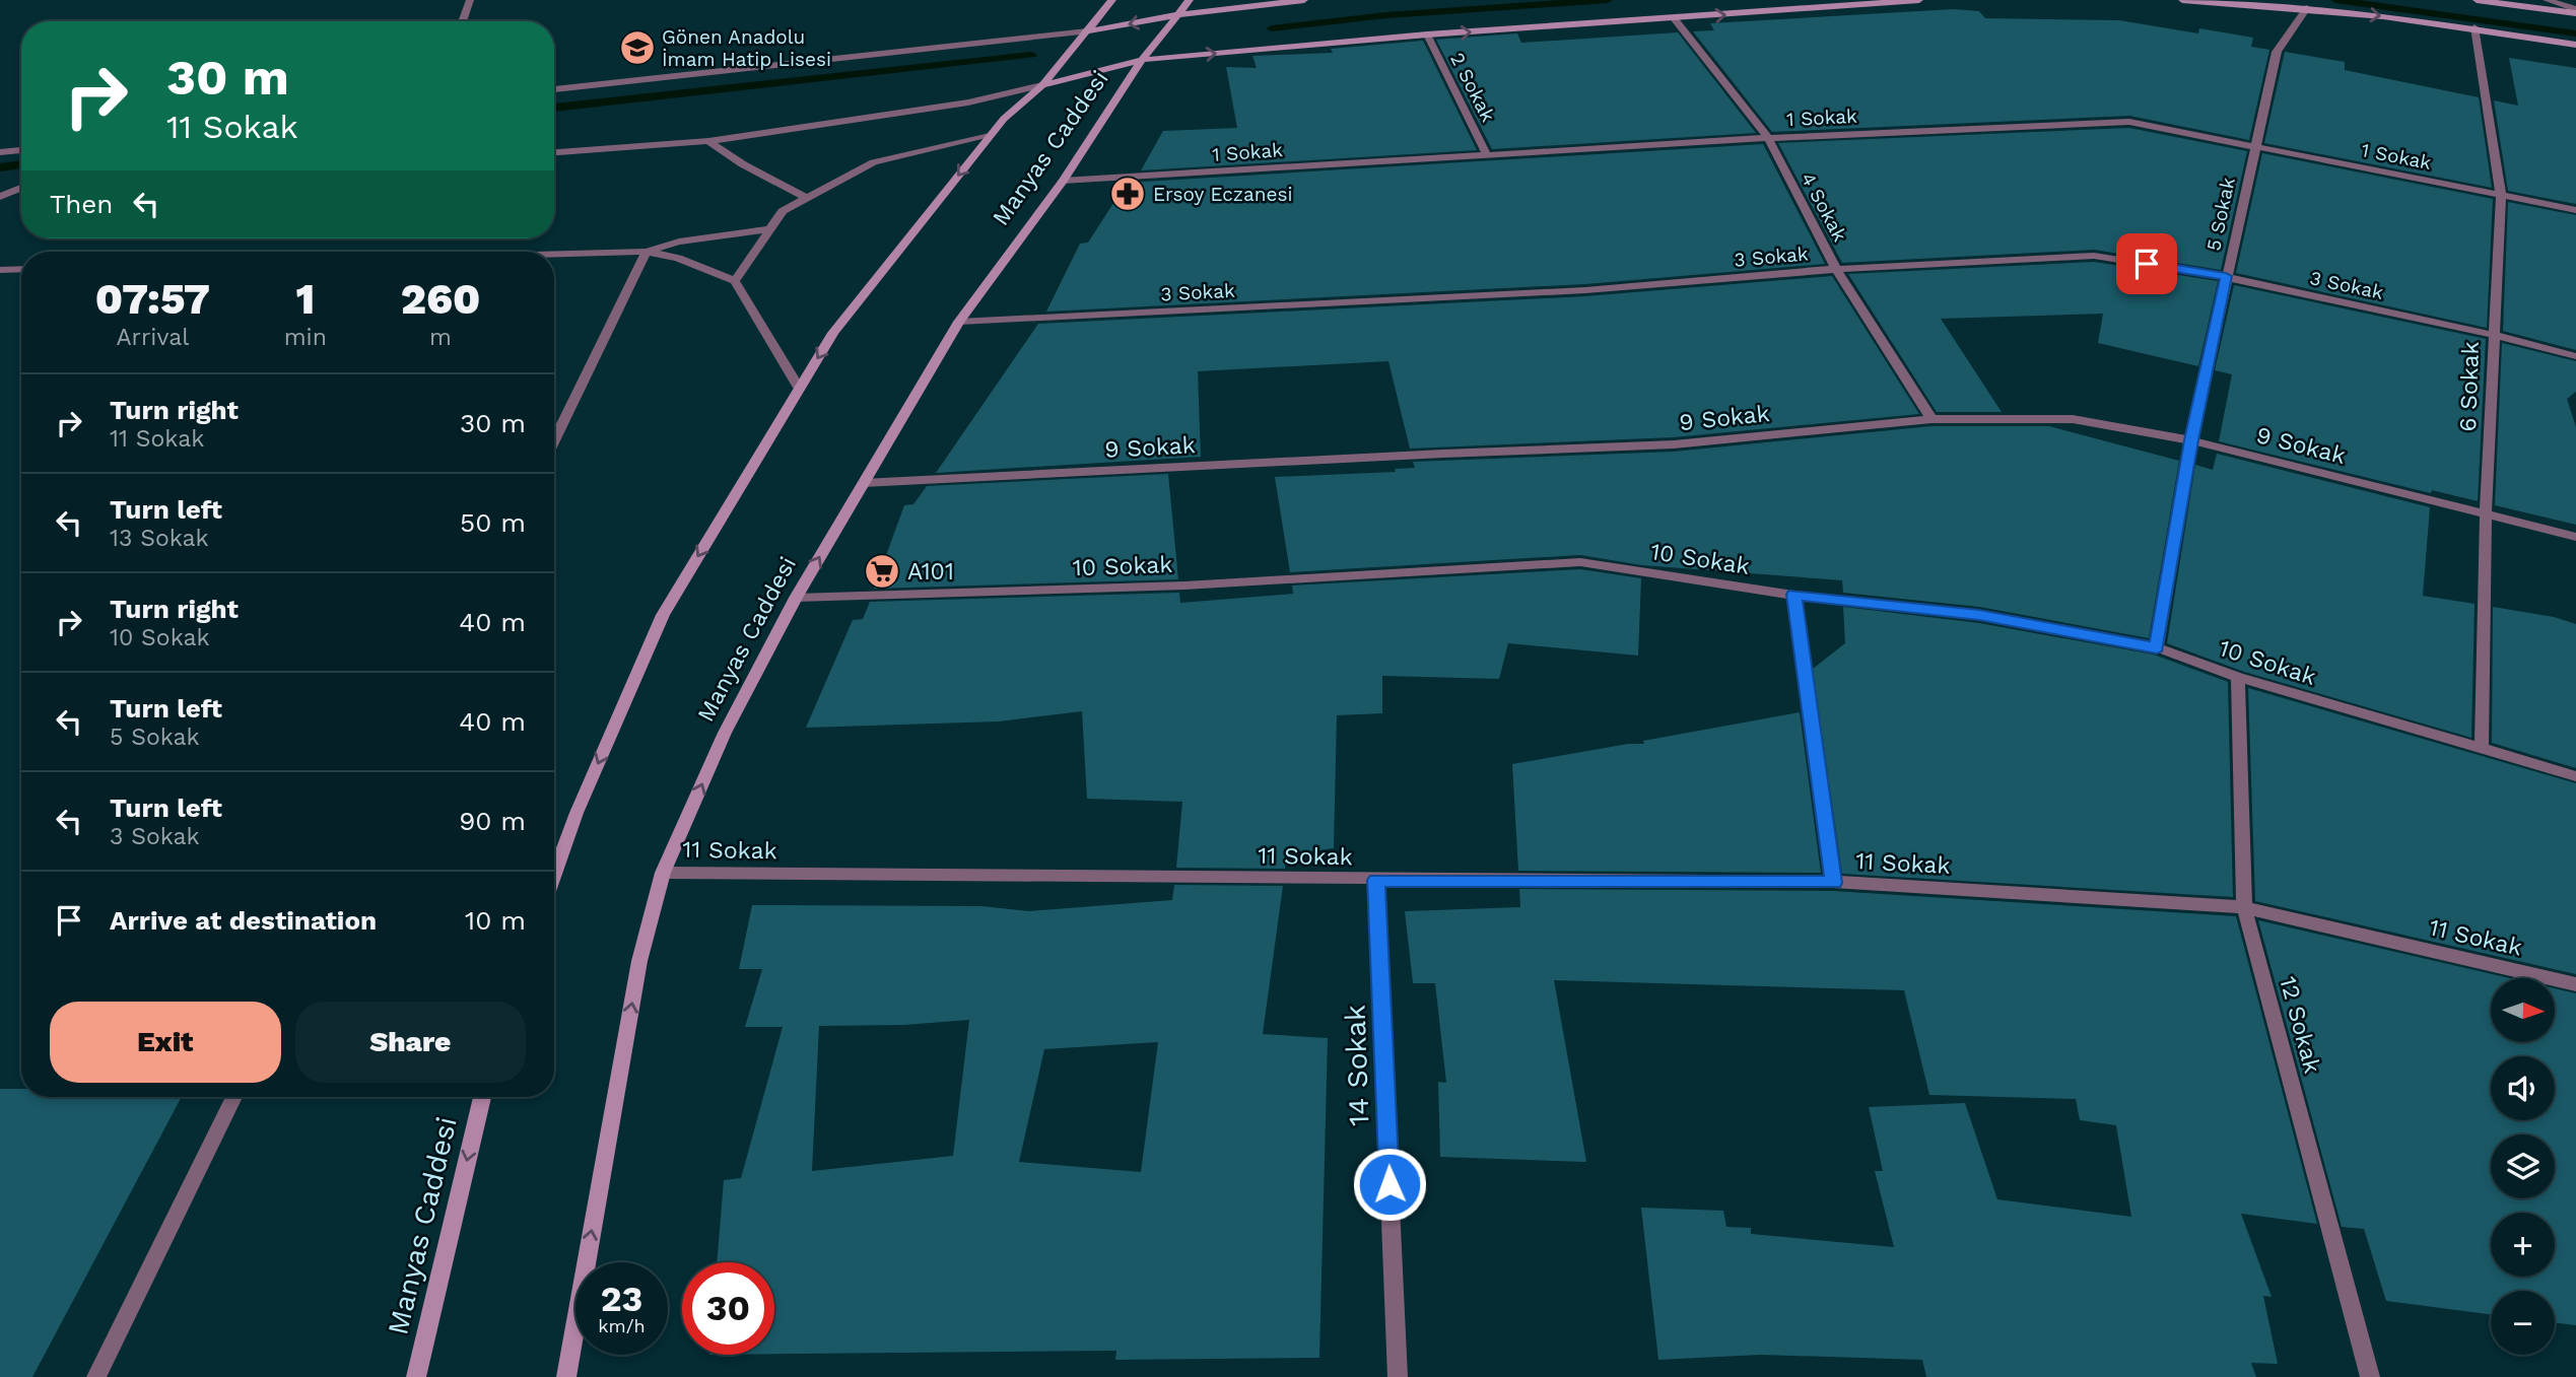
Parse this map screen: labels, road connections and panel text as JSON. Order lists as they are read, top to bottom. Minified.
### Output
{"streets":{"main road":["Manyas Caddesi"],"street":["2 Sokak","1 Sokak","4 Sokak","5 Sokak","3 Sokak","6 Sokak","9 Sokak","10 Sokak","11 Sokak","12 Sokak","14 Sokak"]},"crossings":[["2 Sokak","1 Sokak"],["1 Sokak","Manyas Caddesi"],["1 Sokak","4 Sokak"],["1 Sokak","5 Sokak"],["1 Sokak","6 Sokak"],["Manyas Caddesi","3 Sokak"],["Manyas Caddesi","9 Sokak"],["Manyas Caddesi","10 Sokak"],["Manyas Caddesi","11 Sokak"],["4 Sokak","3 Sokak"],["4 Sokak","9 Sokak"],["5 Sokak","3 Sokak"],["5 Sokak","9 Sokak"],["5 Sokak","10 Sokak"],["3 Sokak","6 Sokak"],["6 Sokak","9 Sokak"],["6 Sokak","10 Sokak"],["10 Sokak","12 Sokak"],["11 Sokak","12 Sokak"],["11 Sokak","14 Sokak"]],"places":{"school or university":["Gönen Anadolu İmam Hatip Lisesi"],"pharmacy":["Ersoy Eczanesi"],"supermarket":["A101"]},"north":"right","page":{"turn":["30 m","11 Sokak"],"then":"Then","eta":["07:57","Arrival","1","min","260","m"],"list":[{"name":"Turn right","note":"11 Sokak","value":"30 m"},{"name":"Turn left","note":"13 Sokak","value":"50 m"},{"name":"Turn right","note":"10 Sokak","value":"40 m"},{"name":"Turn left","note":"5 Sokak","value":"40 m"},{"name":"Turn left","note":"3 Sokak","value":"90 m"},{"name":"Arrive at destination","value":"10 m"}],"map_buttons":["+","−"],"buttons":["Exit","Share"],"speed":"23 km/h","limit":"30"}}
